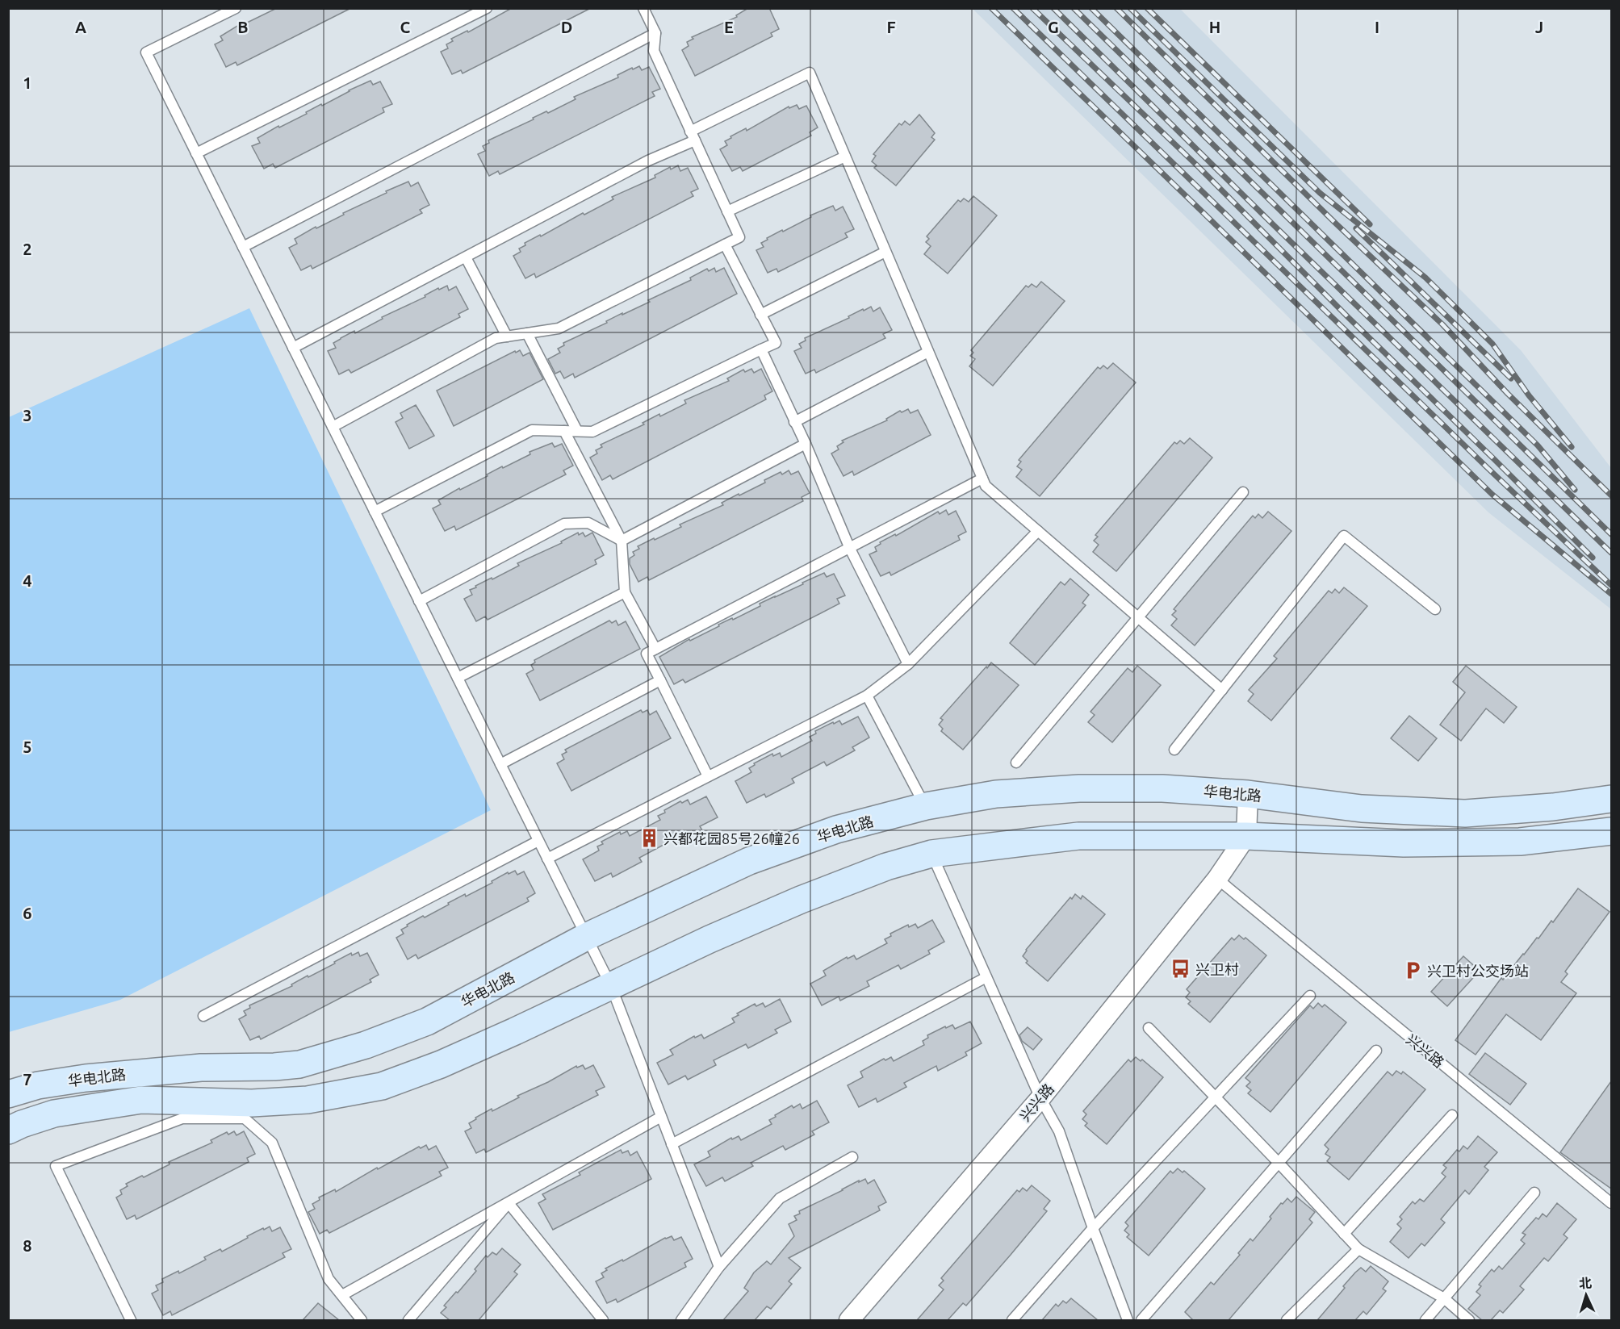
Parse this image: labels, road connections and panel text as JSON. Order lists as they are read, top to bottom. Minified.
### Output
{"streets":{"main road":["华电北路"],"street":["兴兴路"]},"crossings":[["华电北路","兴兴路"]],"places":{"building":["兴都花园85号26幢26"],"bus stop":["兴卫村"],"parking":["兴卫村公交场站"]},"north":"top","grid":{"columns":["A","B","C","D","E","F","G","H","I","J"],"rows":["1","2","3","4","5","6","7","8"]}}
